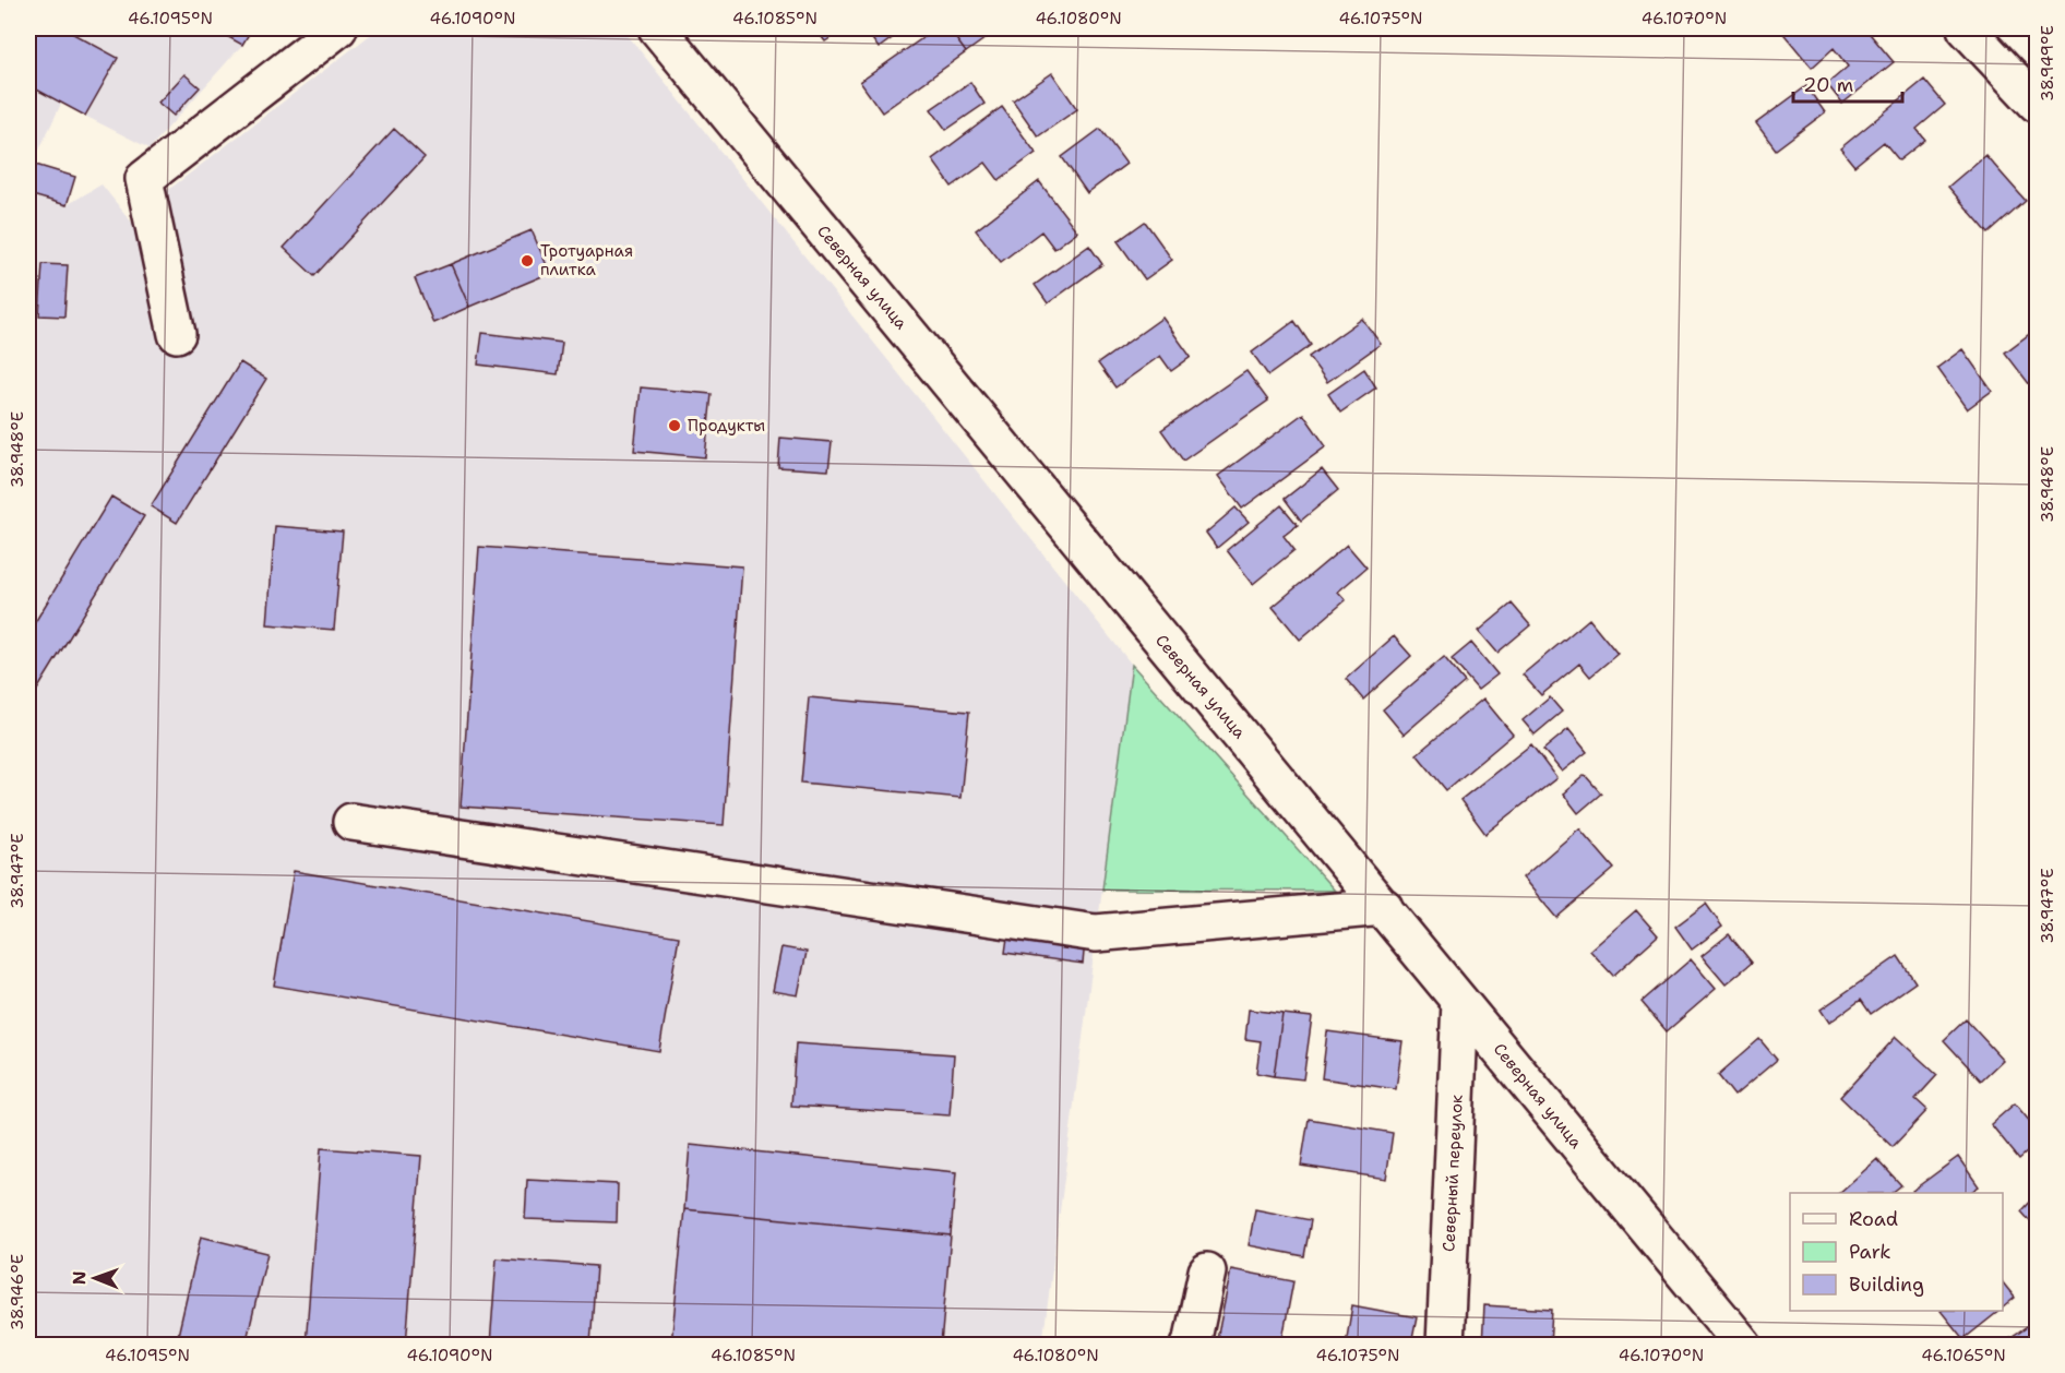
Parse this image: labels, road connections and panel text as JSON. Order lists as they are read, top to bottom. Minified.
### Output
{"streets":{"street":["Северная улица","Северный переулок"]},"crossings":[["Северная улица","Северный переулок"]],"places":["Тротуарная плитка","Продукты"],"legend":["Road","Park","Building"],"scale_bar":"20 m","north":"left","coordinates":["46.1095°N","46.1090°N","46.1085°N","46.1080°N","46.1075°N","46.1070°N","38.949°E","38.948°E","38.947°E","38.946°E","46.1065°N"]}
